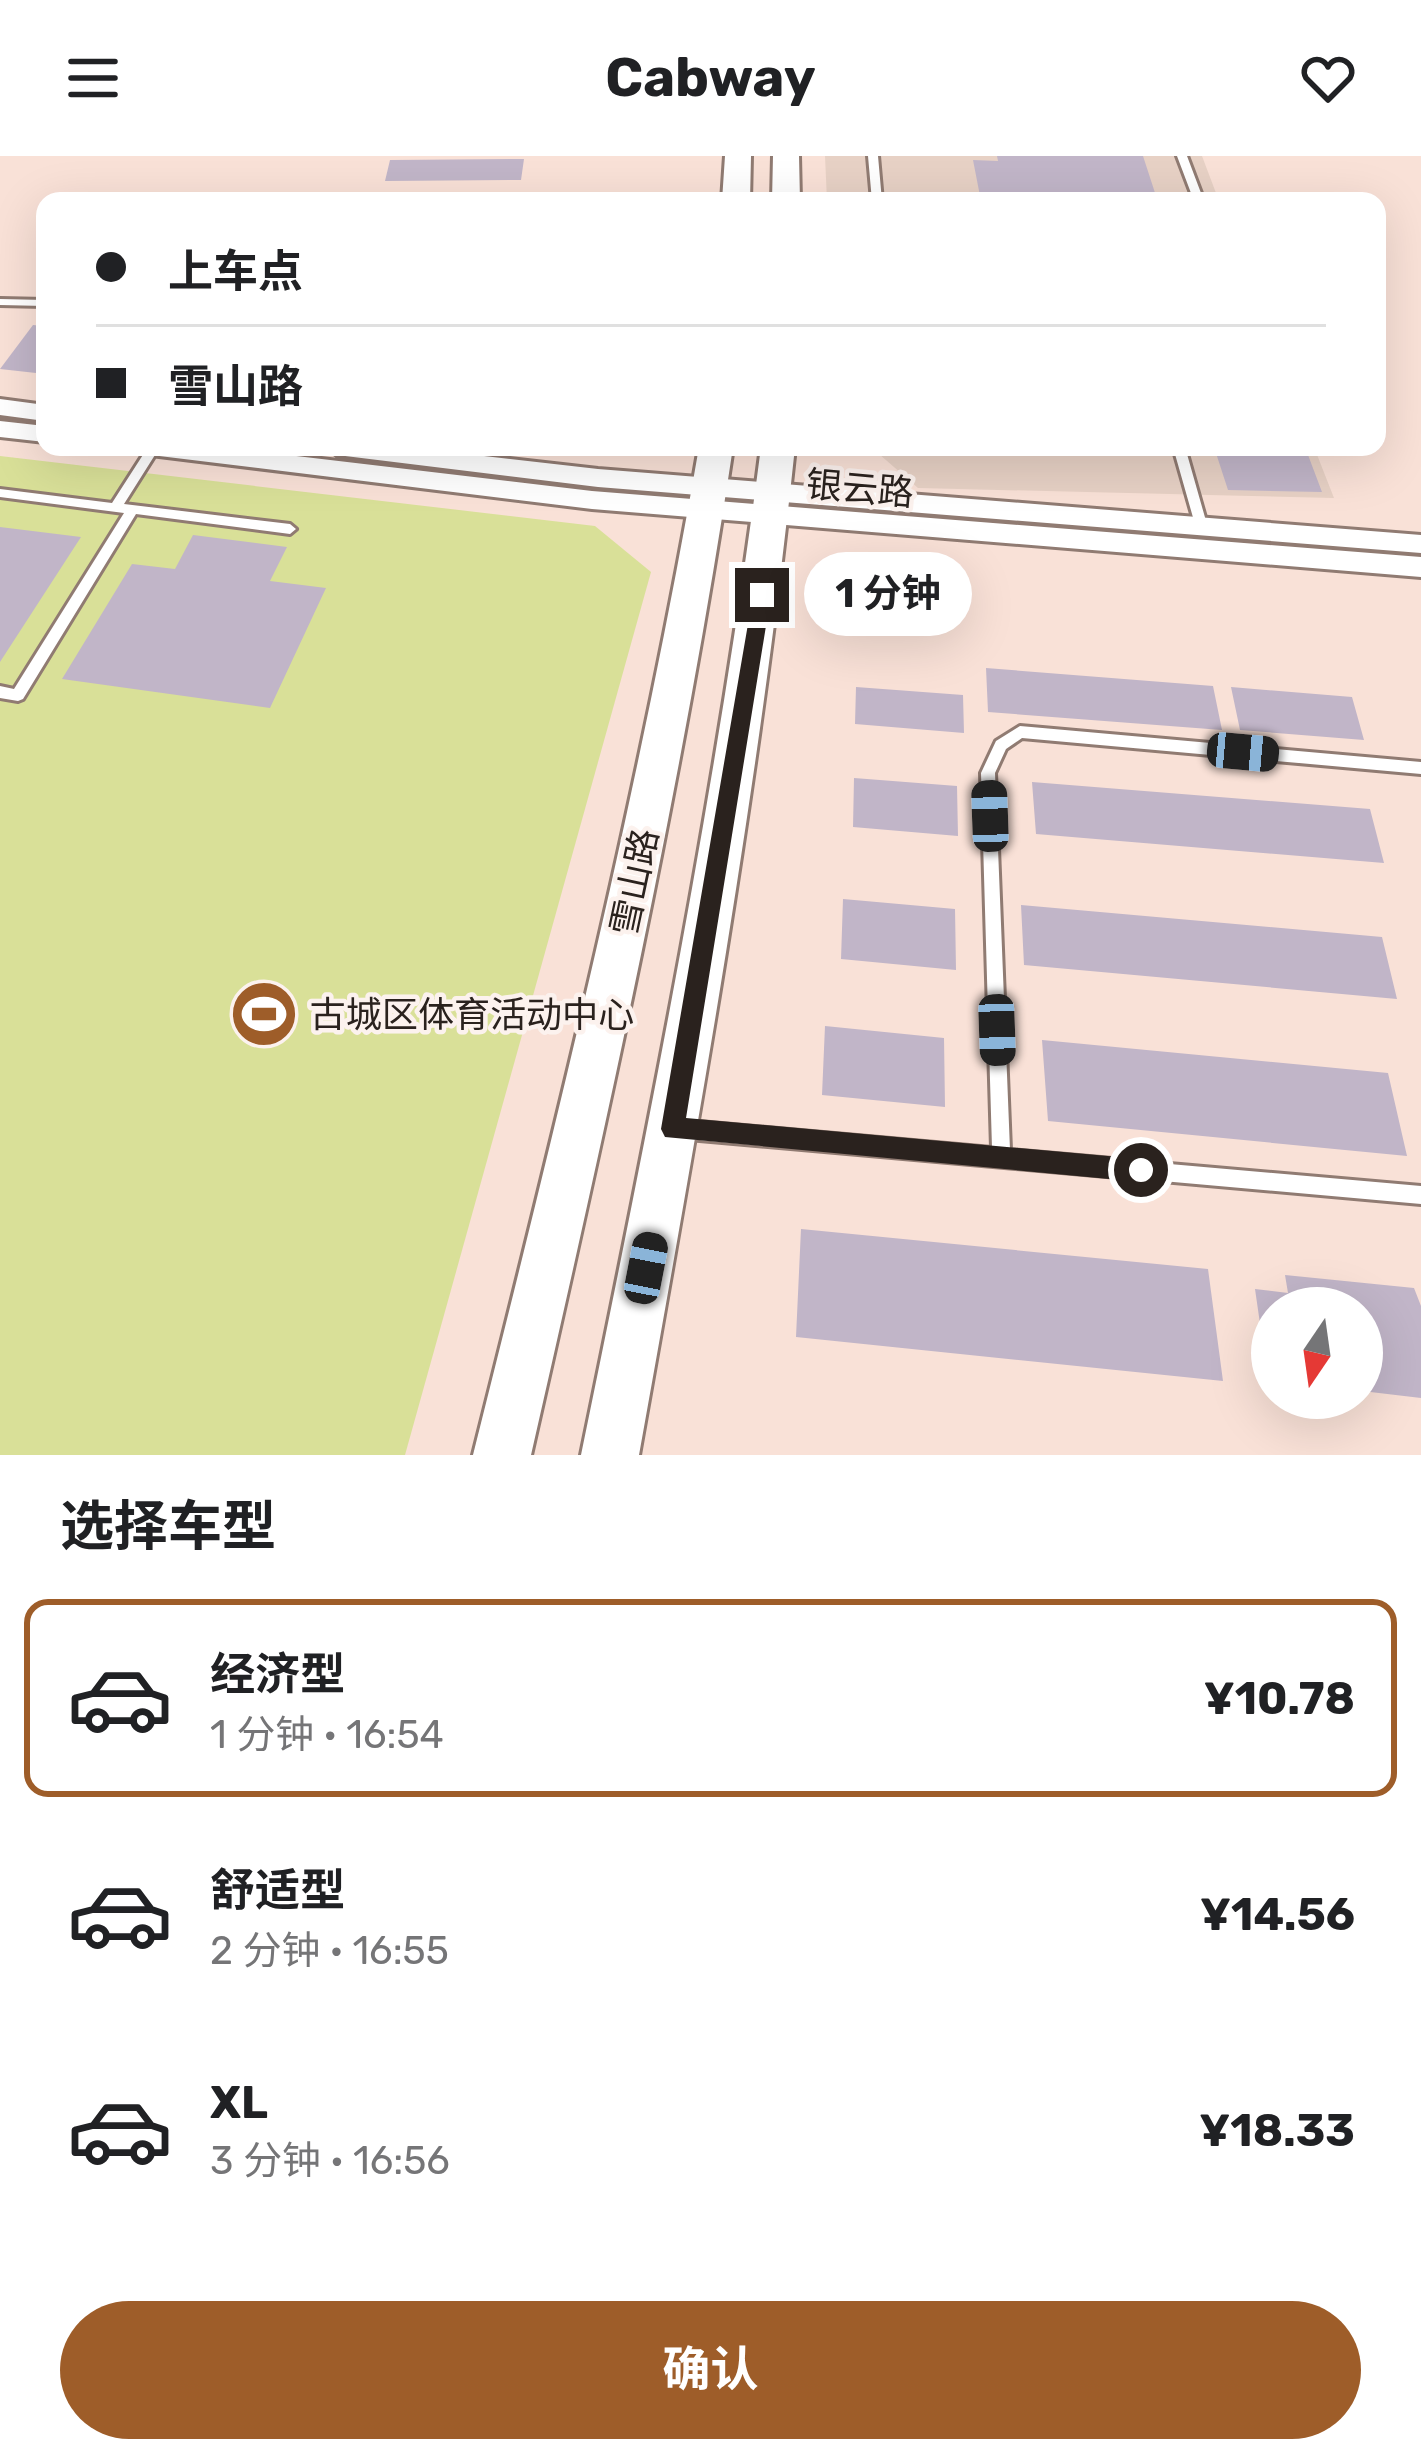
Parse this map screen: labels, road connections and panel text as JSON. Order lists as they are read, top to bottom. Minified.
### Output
{"streets":{"main road":["雪山路"],"street":["银云路"]},"crossings":[["银云路","雪山路"]],"places":{"sports":["古城区体育活动中心"]},"north":"bottom","page":{"header":"Cabway","banner":["上车点","雪山路"],"bubble":"1 分钟","heading":"选择车型","list":[{"name":"经济型","note":"1 分钟 · 16:54","value":"¥10.78"},{"name":"舒适型","note":"2 分钟 · 16:55","value":"¥14.56"},{"name":"XL","note":"3 分钟 · 16:56","value":"¥18.33"}],"buttons":"确认"}}
